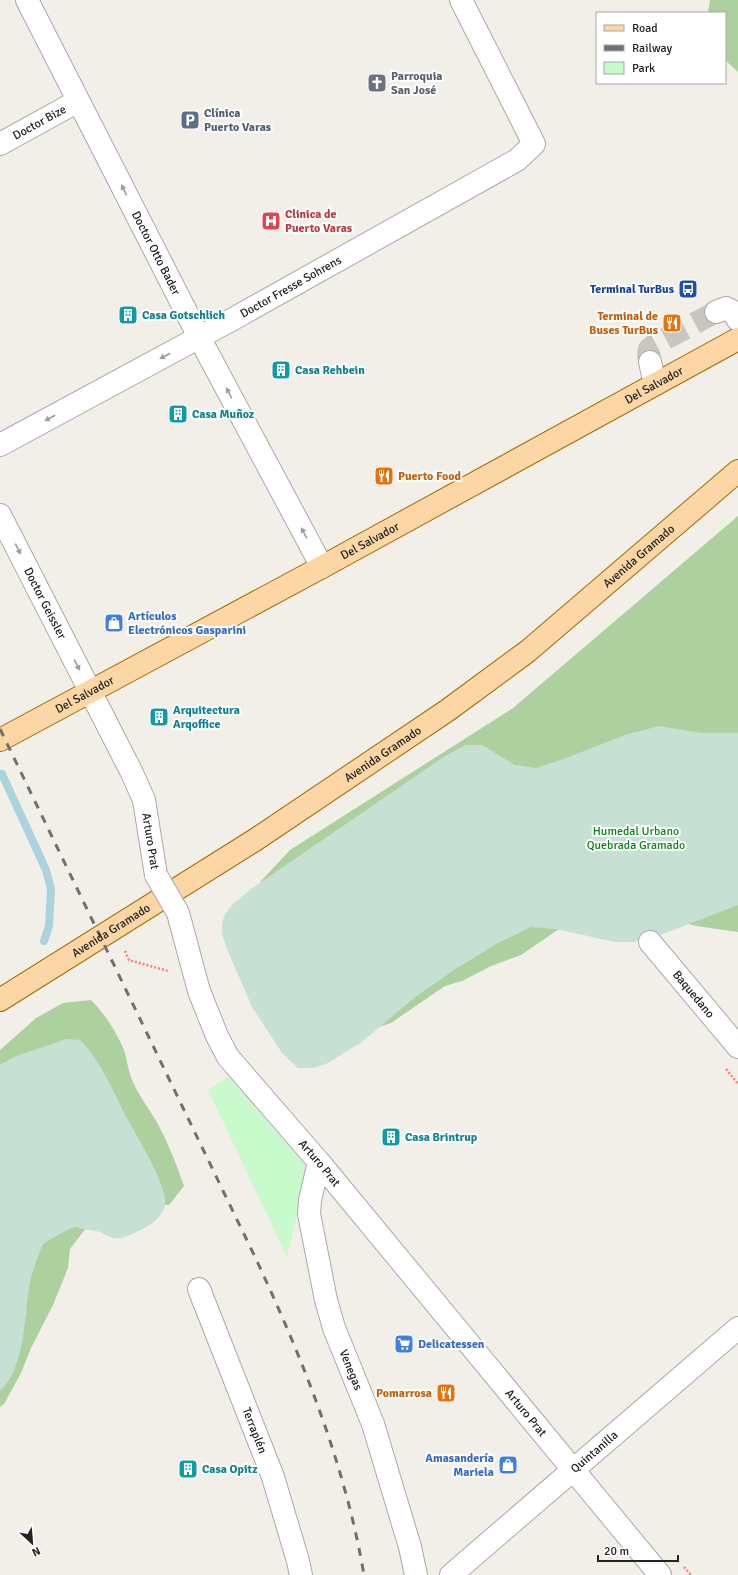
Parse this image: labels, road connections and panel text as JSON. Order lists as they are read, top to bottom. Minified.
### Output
{"streets":{"main road":["Del Salvador","Avenida Gramado"],"street":["Doctor Bize","Doctor Otto Bader","Doctor Fresse Sohrens","Doctor Geissler","Arturo Prat","Baquedano","Venegas","Terraplén","Quintanilla"]},"crossings":[["Doctor Bize","Doctor Otto Bader"],["Doctor Otto Bader","Doctor Fresse Sohrens"],["Doctor Otto Bader","Del Salvador"],["Del Salvador","Doctor Geissler"],["Del Salvador","Arturo Prat"],["Doctor Geissler","Arturo Prat"],["Arturo Prat","Venegas"],["Arturo Prat","Quintanilla"]],"one_way":["Doctor Otto Bader","Doctor Geissler"],"parks":["Humedal Urbano Quebrada Gramado"],"places":{"church":["Parroquia San José"],"parking":["Clínica Puerto Varas"],"hospital":["Clinica de Puerto Varas"],"bus stop":["Terminal TurBus"],"building":["Casa Gotschlich","Casa Rehbein","Casa Muñoz","Arquitectura Arqoffice","Casa Brintrup","Casa Opitz"],"restaurant":["Terminal de Buses TurBus","Puerto Food","Pomarrosa"],"shop":["Artículos Electrónicos Gasparini","Amasandería Mariela"],"supermarket":["Delicatessen"]},"legend":["Road","Railway","Park"],"scale_bar":"20 m","north":"bottom right"}
